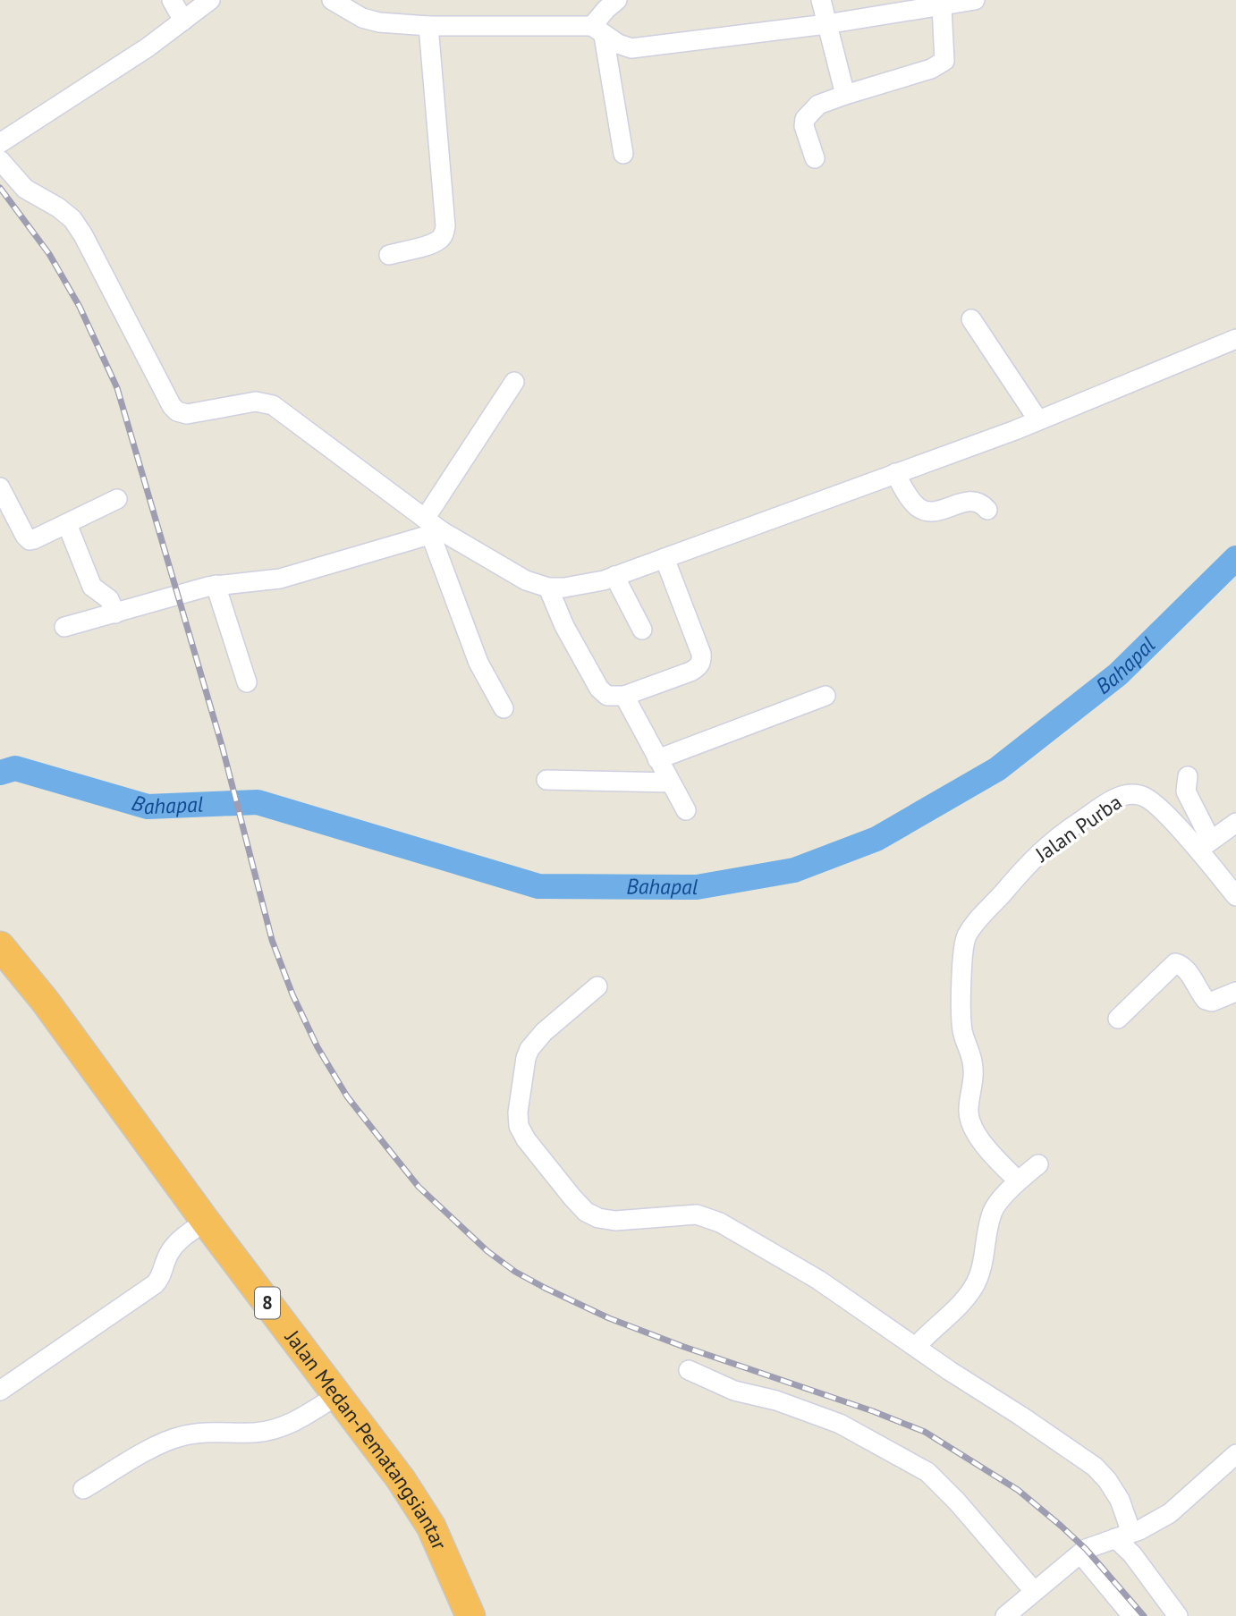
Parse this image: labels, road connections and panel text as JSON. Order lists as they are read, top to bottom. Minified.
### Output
{"streets":{"highway":["8","Jalan Medan-Pematangsiantar"],"street":["Jalan Purba"]},"crossings":[["8","Jalan Medan-Pematangsiantar"]],"water":["Bahapal"]}
